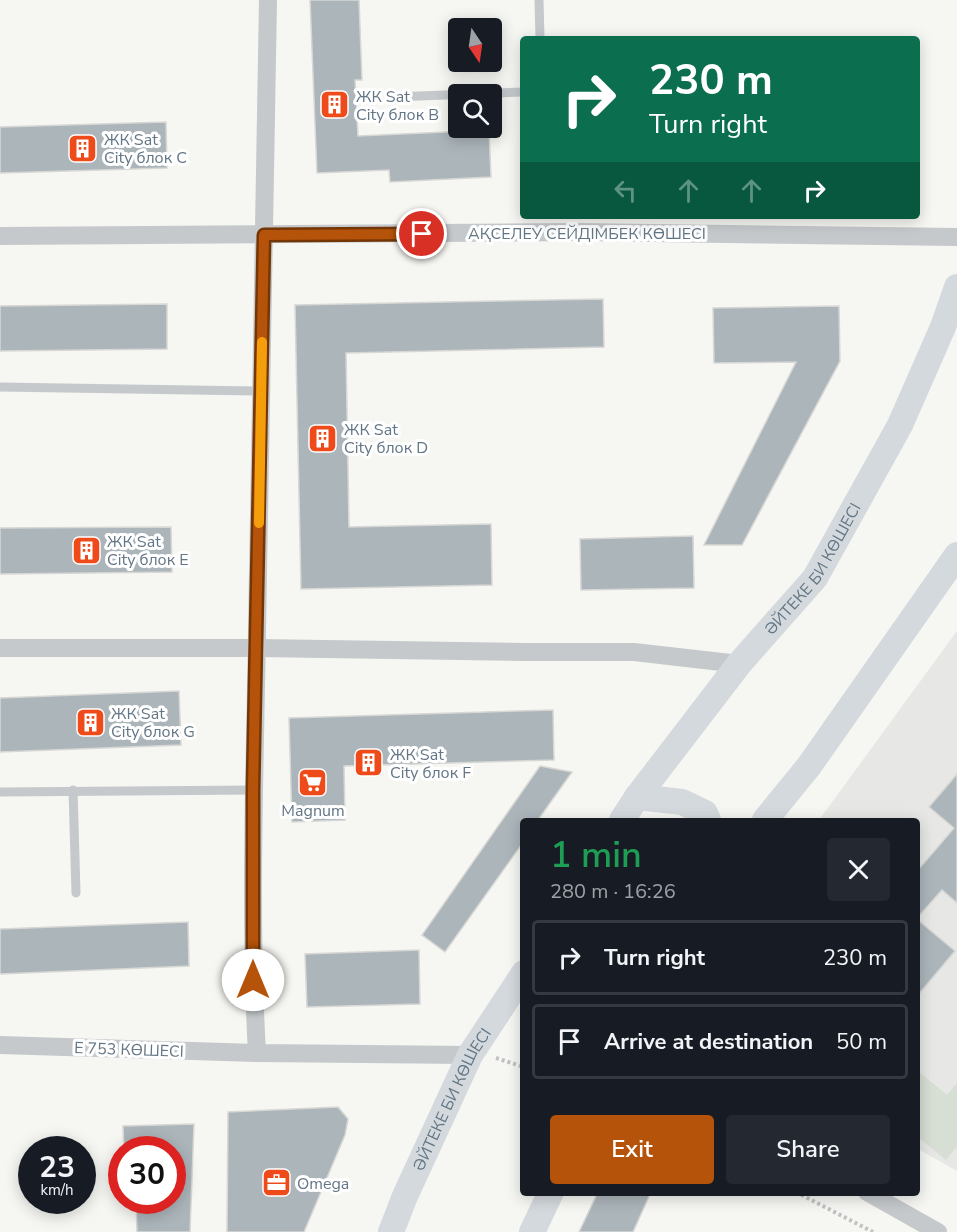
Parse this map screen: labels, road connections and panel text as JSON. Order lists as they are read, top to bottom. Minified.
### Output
{"streets":{"street":["АҚСЕЛЕУ СЕЙДІМБЕК КӨШЕСІ","ӘЙТЕКЕ БИ КӨШЕСІ","Е 753 КӨШЕСІ"]},"crossings":[["ӘЙТЕКЕ БИ КӨШЕСІ","Е 753 КӨШЕСІ"]],"places":{"building":["ЖК Sat City блок B","ЖК Sat City блок C","ЖК Sat City блок D","ЖК Sat City блок E","ЖК Sat City блок G","ЖК Sat City блок F"],"supermarket":["Magnum"],"office":["Omega"]},"north":"bottom","page":{"turn":["230 m","Turn right"],"heading":["1 min","280 m · 16:26"],"list":[{"name":"Turn right","value":"230 m"},{"name":"Arrive at destination","value":"50 m"}],"buttons":["Exit","Share"],"speed":"23 km/h","limit":"30"}}
